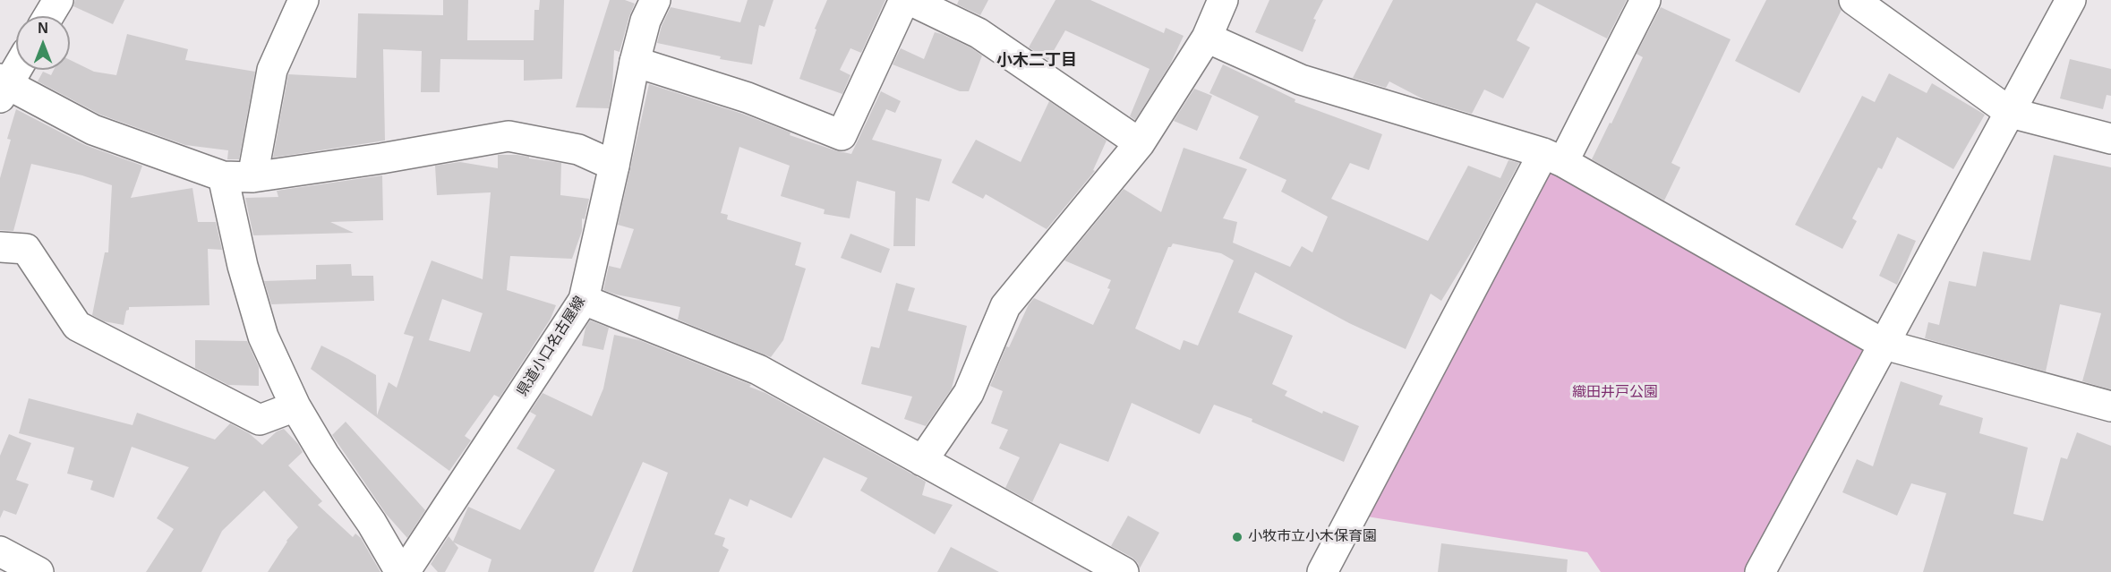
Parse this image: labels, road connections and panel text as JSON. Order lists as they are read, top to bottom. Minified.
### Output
{"streets":{"street":["県道小口名古屋線"]},"districts":["小木二丁目"],"parks":["織田井戸公園"],"places":["小牧市立小木保育園"],"north":"top"}
